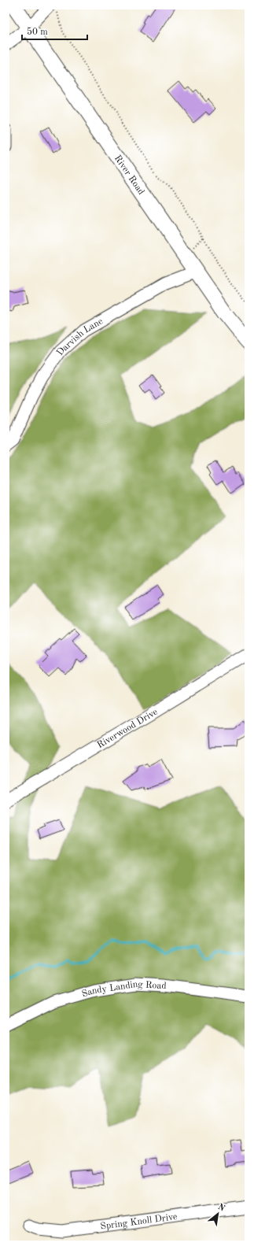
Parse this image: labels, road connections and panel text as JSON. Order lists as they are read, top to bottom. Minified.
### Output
{"streets":{"main road":["River Road"],"street":["Darvish Lane","Riverwood Drive","Sandy Landing Road","Spring Knoll Drive"]},"crossings":[["River Road","Darvish Lane"]],"scale_bar":"50 m","north":"top right"}
